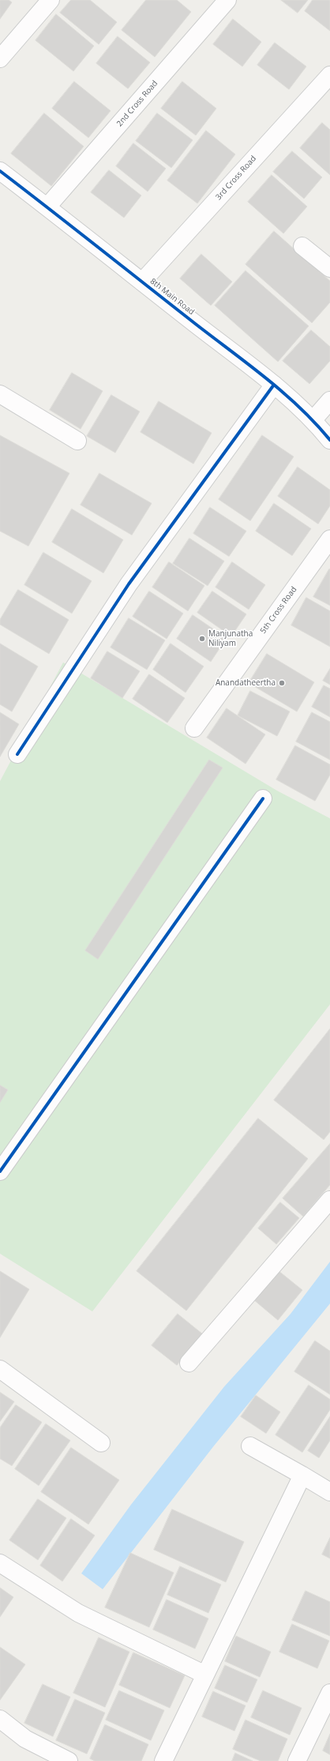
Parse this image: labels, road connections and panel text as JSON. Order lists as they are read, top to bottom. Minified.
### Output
{"streets":{"street":["2nd Cross Road","3rd Cross Road","8th Main Road","5th Cross Road"]},"crossings":[["2nd Cross Road","8th Main Road"],["3rd Cross Road","8th Main Road"]],"places":["Manjunatha Niliyam","Anandatheertha"]}
